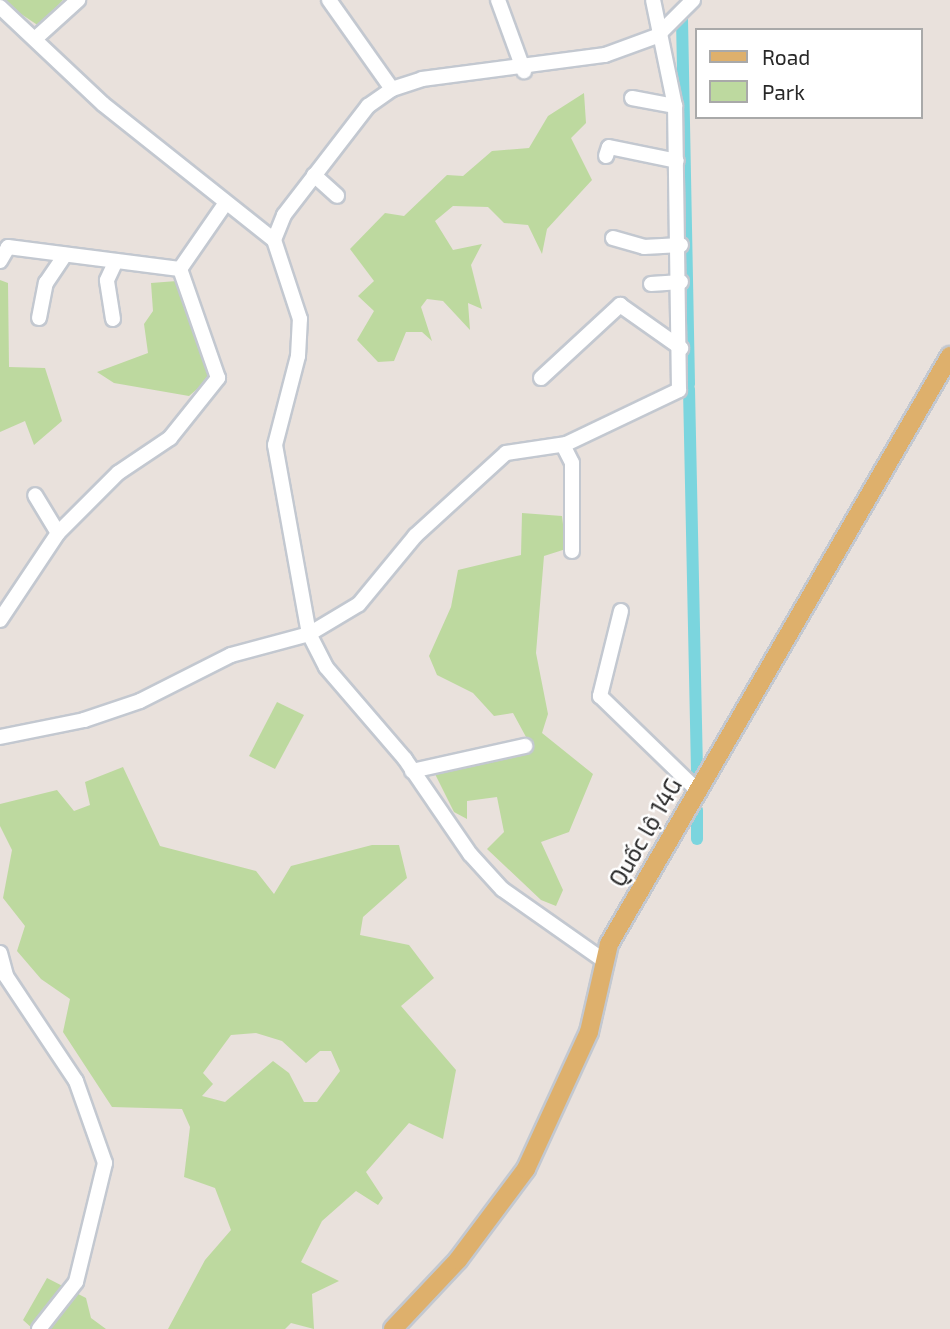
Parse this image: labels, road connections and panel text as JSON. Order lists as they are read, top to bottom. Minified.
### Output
{"streets":{"main road":["Quốc lộ 14G"]},"legend":["Road","Park"]}
